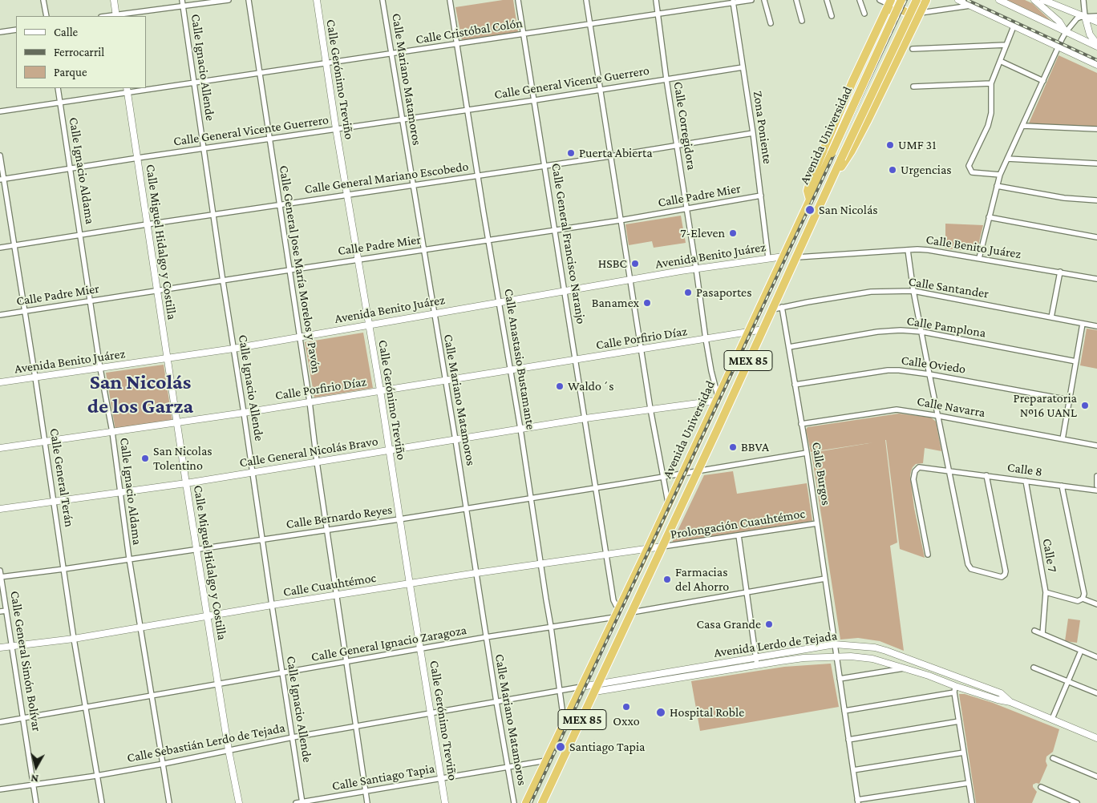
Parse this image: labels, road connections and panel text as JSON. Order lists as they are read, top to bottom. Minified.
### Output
{"streets":{"highway":["Avenida Universidad","MEX 85"],"street":["Calle Cristóbal Colón","Calle Ignacio Allende","Calle Gerónimo Treviño","Calle Mariano Matamoros","Calle General Vicente Guerrero","Calle Corregidora","Zona Poniente","Calle Ignacio Aldama","Calle General Mariano Escobedo","Calle Padre Mier","Calle Miguel Hidalgo y Costilla","Calle General Francisco Naranjo","Calle Benito Juárez","Avenida Benito Juárez","Calle General Jose María Morelos y Pavón","Calle Santander","Calle Pamplona","Calle Porfirio Díaz","Calle Anastasio Bustamante","Calle Oviedo","Calle Navarra","Calle General Nicolás Bravo","Calle 8","Calle Burgos","Calle General Terán","Calle Bernardo Reyes","Prolongación Cuauhtémoc","Calle 7","Calle Cuauhtémoc","Calle General Ignacio Zaragoza","Avenida Lerdo de Tejada","Calle General Simón Bolívar","Calle Sebastián Lerdo de Tejada","Calle Santiago Tapia"]},"crossings":[["Calle Cristóbal Colón","Calle Ignacio Allende"],["Calle Cristóbal Colón","Calle Gerónimo Treviño"],["Calle Cristóbal Colón","Calle Mariano Matamoros"],["Calle Cristóbal Colón","Calle Corregidora"],["Calle Cristóbal Colón","Zona Poniente"],["Calle Cristóbal Colón","Calle Ignacio Aldama"],["Calle Cristóbal Colón","Calle Miguel Hidalgo y Costilla"],["Calle Cristóbal Colón","Calle General Francisco Naranjo"],["Calle Cristóbal Colón","Calle General Jose María Morelos y Pavón"],["Calle Cristóbal Colón","Calle Anastasio Bustamante"],["Calle Ignacio Allende","Calle General Vicente Guerrero"],["Calle Ignacio Allende","Calle General Mariano Escobedo"],["Calle Ignacio Allende","Calle Padre Mier"],["Calle Ignacio Allende","Avenida Benito Juárez"],["Calle Ignacio Allende","Calle Porfirio Díaz"],["Calle Ignacio Allende","Calle General Nicolás Bravo"],["Calle Ignacio Allende","Calle Bernardo Reyes"],["Calle Ignacio Allende","Calle Cuauhtémoc"],["Calle Ignacio Allende","Calle General Ignacio Zaragoza"],["Calle Ignacio Allende","Calle Sebastián Lerdo de Tejada"],["Calle Ignacio Allende","Calle Santiago Tapia"],["Calle Gerónimo Treviño","Calle General Vicente Guerrero"],["Calle Gerónimo Treviño","Calle General Mariano Escobedo"],["Calle Gerónimo Treviño","Calle Padre Mier"],["Calle Gerónimo Treviño","Avenida Benito Juárez"],["Calle Gerónimo Treviño","Calle Porfirio Díaz"],["Calle Gerónimo Treviño","Calle General Nicolás Bravo"],["Calle Gerónimo Treviño","Calle Bernardo Reyes"],["Calle Gerónimo Treviño","Calle Cuauhtémoc"],["Calle Gerónimo Treviño","Calle General Ignacio Zaragoza"],["Calle Gerónimo Treviño","Calle Sebastián Lerdo de Tejada"],["Calle Gerónimo Treviño","Calle Santiago Tapia"],["Calle Mariano Matamoros","Calle General Vicente Guerrero"],["Calle Mariano Matamoros","Calle General Mariano Escobedo"],["Calle Mariano Matamoros","Calle Padre Mier"],["Calle Mariano Matamoros","Avenida Benito Juárez"],["Calle Mariano Matamoros","Calle Porfirio Díaz"],["Calle Mariano Matamoros","Calle General Nicolás Bravo"],["Calle Mariano Matamoros","Calle Bernardo Reyes"],["Calle Mariano Matamoros","Calle Cuauhtémoc"],["Calle Mariano Matamoros","Calle General Ignacio Zaragoza"],["Calle Mariano Matamoros","Calle Sebastián Lerdo de Tejada"],["Calle Mariano Matamoros","Calle Santiago Tapia"],["Calle General Vicente Guerrero","Calle Corregidora"],["Calle General Vicente Guerrero","Zona Poniente"],["Calle General Vicente Guerrero","Calle Ignacio Aldama"],["Calle General Vicente Guerrero","Calle Miguel Hidalgo y Costilla"],["Calle General Vicente Guerrero","Calle General Francisco Naranjo"],["Calle General Vicente Guerrero","Calle General Jose María Morelos y Pavón"],["Calle General Vicente Guerrero","Calle Anastasio Bustamante"],["Calle General Vicente Guerrero","Calle General Terán"],["Calle Corregidora","Avenida Universidad"],["Calle Corregidora","Calle General Mariano Escobedo"],["Calle Corregidora","Calle Padre Mier"],["Calle Corregidora","Avenida Benito Juárez"],["Calle Corregidora","Calle Porfirio Díaz"],["Calle Corregidora","Calle General Nicolás Bravo"],["Zona Poniente","Calle General Mariano Escobedo"],["Zona Poniente","Calle Padre Mier"],["Zona Poniente","Avenida Benito Juárez"],["Avenida Universidad","Calle General Francisco Naranjo"],["Avenida Universidad","Calle Benito Juárez"],["Avenida Universidad","Avenida Benito Juárez"],["Avenida Universidad","Calle Santander"],["Avenida Universidad","Calle Porfirio Díaz"],["Avenida Universidad","Calle Anastasio Bustamante"],["Avenida Universidad","Calle General Nicolás Bravo"],["Avenida Universidad","Calle Bernardo Reyes"],["Avenida Universidad","Prolongación Cuauhtémoc"],["Avenida Universidad","Calle Cuauhtémoc"],["Avenida Universidad","Calle General Ignacio Zaragoza"],["Avenida Universidad","Avenida Lerdo de Tejada"],["Avenida Universidad","Calle Sebastián Lerdo de Tejada"],["Avenida Universidad","Calle Santiago Tapia"],["Calle Ignacio Aldama","Calle General Mariano Escobedo"],["Calle Ignacio Aldama","Calle Padre Mier"],["Calle Ignacio Aldama","Avenida Benito Juárez"],["Calle Ignacio Aldama","Calle Porfirio Díaz"],["Calle Ignacio Aldama","Calle General Nicolás Bravo"],["Calle Ignacio Aldama","Calle Bernardo Reyes"],["Calle Ignacio Aldama","Calle Cuauhtémoc"],["Calle Ignacio Aldama","Calle General Ignacio Zaragoza"],["Calle Ignacio Aldama","Calle Sebastián Lerdo de Tejada"],["Calle General Mariano Escobedo","Calle Miguel Hidalgo y Costilla"],["Calle General Mariano Escobedo","Calle General Francisco Naranjo"],["Calle General Mariano Escobedo","Calle General Jose María Morelos y Pavón"],["Calle General Mariano Escobedo","Calle Anastasio Bustamante"],["Calle General Mariano Escobedo","Calle General Terán"],["Calle Padre Mier","Calle Miguel Hidalgo y Costilla"],["Calle Padre Mier","Calle General Francisco Naranjo"],["Calle Padre Mier","Calle General Jose María Morelos y Pavón"],["Calle Padre Mier","Calle Anastasio Bustamante"],["Calle Padre Mier","Calle General Terán"],["Calle Miguel Hidalgo y Costilla","Avenida Benito Juárez"],["Calle Miguel Hidalgo y Costilla","Calle Porfirio Díaz"],["Calle Miguel Hidalgo y Costilla","Calle General Nicolás Bravo"],["Calle Miguel Hidalgo y Costilla","Calle Bernardo Reyes"],["Calle Miguel Hidalgo y Costilla","Calle Cuauhtémoc"],["Calle Miguel Hidalgo y Costilla","Calle General Ignacio Zaragoza"],["Calle Miguel Hidalgo y Costilla","Calle Sebastián Lerdo de Tejada"],["Calle General Francisco Naranjo","Avenida Benito Juárez"],["Calle General Francisco Naranjo","Calle Porfirio Díaz"],["Calle General Francisco Naranjo","Calle General Nicolás Bravo"],["Calle General Francisco Naranjo","Calle Bernardo Reyes"],["Calle General Francisco Naranjo","Calle Cuauhtémoc"],["Avenida Benito Juárez","Calle General Jose María Morelos y Pavón"],["Avenida Benito Juárez","Calle Anastasio Bustamante"],["Avenida Benito Juárez","Calle General Terán"],["Calle General Jose María Morelos y Pavón","Calle Porfirio Díaz"],["Calle General Jose María Morelos y Pavón","Calle General Nicolás Bravo"],["Calle General Jose María Morelos y Pavón","Calle Bernardo Reyes"],["Calle General Jose María Morelos y Pavón","Calle Cuauhtémoc"],["Calle General Jose María Morelos y Pavón","Calle General Ignacio Zaragoza"],["Calle General Jose María Morelos y Pavón","Calle Sebastián Lerdo de Tejada"],["Calle General Jose María Morelos y Pavón","Calle Santiago Tapia"],["Calle Santander","Calle Burgos"],["Calle Pamplona","Calle Burgos"],["Calle Porfirio Díaz","Calle Anastasio Bustamante"],["Calle Porfirio Díaz","Calle General Terán"],["Calle Anastasio Bustamante","Calle General Nicolás Bravo"],["Calle Anastasio Bustamante","Calle Bernardo Reyes"],["Calle Anastasio Bustamante","Calle Cuauhtémoc"],["Calle Anastasio Bustamante","Calle General Ignacio Zaragoza"],["Calle Anastasio Bustamante","Calle Sebastián Lerdo de Tejada"],["Calle Oviedo","Calle Burgos"],["Calle Navarra","Calle Burgos"],["Calle General Nicolás Bravo","Calle General Terán"],["Calle 8","Calle 7"],["Calle Burgos","Calle Bernardo Reyes"],["Calle Burgos","Prolongación Cuauhtémoc"],["Calle Burgos","Avenida Lerdo de Tejada"],["Calle General Terán","Calle Bernardo Reyes"],["Calle General Terán","Calle Cuauhtémoc"],["Calle General Terán","Calle General Ignacio Zaragoza"],["Calle General Terán","Calle Sebastián Lerdo de Tejada"],["Calle Bernardo Reyes","Calle General Simón Bolívar"],["Prolongación Cuauhtémoc","Calle Cuauhtémoc"],["Calle Cuauhtémoc","Calle General Simón Bolívar"],["Calle General Ignacio Zaragoza","Calle General Simón Bolívar"],["Avenida Lerdo de Tejada","Calle Sebastián Lerdo de Tejada"],["Calle General Simón Bolívar","Calle Sebastián Lerdo de Tejada"]],"districts":["San Nicolás de los Garza"],"places":["UMF 31","Puerta Abierta","Urgencias","San Nicolás","7-Eleven","HSBC","Pasaportes","Banamex","Waldo´s","Preparatoria Nº16 UANL","BBVA","San Nicolas Tolentino","Farmacias del Ahorro","Casa Grande","Oxxo","Hospital Roble","Santiago Tapia"],"legend":["Calle","Ferrocarril","Parque"],"north":"bottom"}
